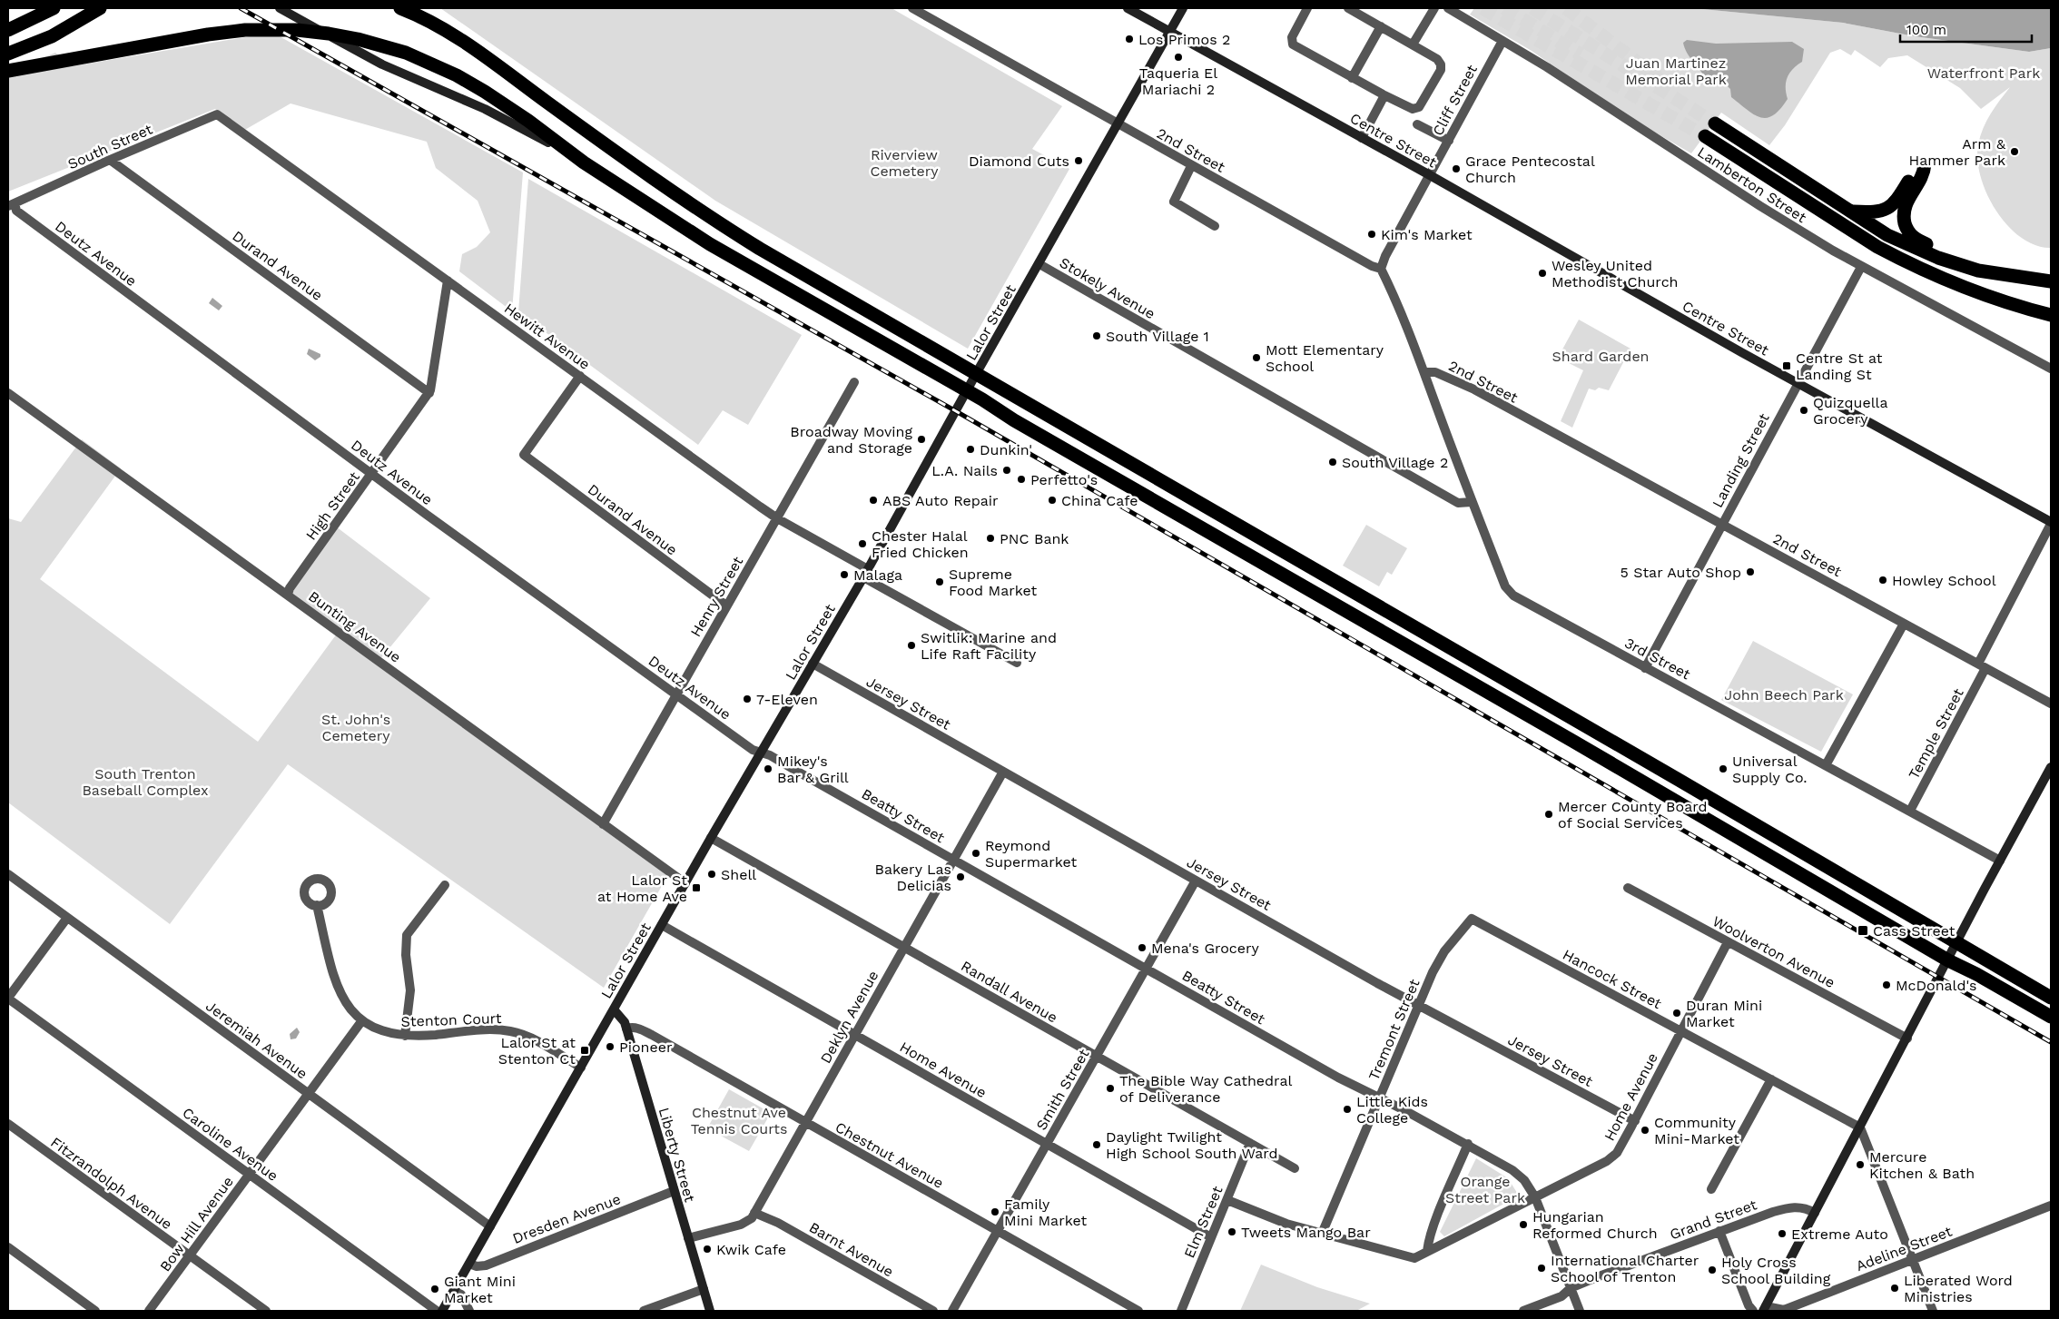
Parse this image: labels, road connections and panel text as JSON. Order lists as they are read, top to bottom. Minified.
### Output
{"streets":{"street":["Cliff Street","Centre Street","South Street","2nd Street","Lamberton Street","Deutz Avenue","Durand Avenue","Stokely Avenue","Lalor Street","Hewitt Avenue","Landing Street","High Street","Henry Street","Bunting Avenue","3rd Street","Jersey Street","Temple Street","Beatty Street","Woolverton Avenue","Hancock Street","Randall Avenue","Deklyn Avenue","Stenton Court","Tremont Street","Jeremiah Avenue","Home Avenue","Smith Street","Caroline Avenue","Liberty Street","Chestnut Avenue","Fitzrandolph Avenue","Dresden Avenue","Grand Street","Elm Street","Bow Hill Avenue","Adeline Street","Barnt Avenue"]},"crossings":[["Cliff Street","Centre Street"],["Cliff Street","2nd Street"],["Cliff Street","Lamberton Street"],["Centre Street","Lalor Street"],["Centre Street","Landing Street"],["Centre Street","Temple Street"],["South Street","Deutz Avenue"],["South Street","Durand Avenue"],["South Street","Hewitt Avenue"],["2nd Street","Lalor Street"],["2nd Street","Landing Street"],["2nd Street","3rd Street"],["2nd Street","Temple Street"],["Lamberton Street","Landing Street"],["Deutz Avenue","Lalor Street"],["Deutz Avenue","High Street"],["Deutz Avenue","Henry Street"],["Deutz Avenue","Beatty Street"],["Durand Avenue","Hewitt Avenue"],["Durand Avenue","High Street"],["Durand Avenue","Henry Street"],["Stokely Avenue","Lalor Street"],["Stokely Avenue","3rd Street"],["Lalor Street","Hewitt Avenue"],["Lalor Street","Bunting Avenue"],["Lalor Street","Jersey Street"],["Lalor Street","Beatty Street"],["Lalor Street","Randall Avenue"],["Lalor Street","Stenton Court"],["Lalor Street","Jeremiah Avenue"],["Lalor Street","Home Avenue"],["Lalor Street","Liberty Street"],["Lalor Street","Dresden Avenue"],["Hewitt Avenue","High Street"],["Hewitt Avenue","Henry Street"],["Landing Street","3rd Street"],["High Street","Bunting Avenue"],["Henry Street","Bunting Avenue"],["3rd Street","Temple Street"],["Jersey Street","Deklyn Avenue"],["Jersey Street","Tremont Street"],["Jersey Street","Home Avenue"],["Jersey Street","Smith Street"],["Beatty Street","Deklyn Avenue"],["Beatty Street","Tremont Street"],["Beatty Street","Home Avenue"],["Beatty Street","Smith Street"],["Beatty Street","Grand Street"],["Woolverton Avenue","Home Avenue"],["Hancock Street","Tremont Street"],["Hancock Street","Home Avenue"],["Randall Avenue","Deklyn Avenue"],["Randall Avenue","Smith Street"],["Randall Avenue","Elm Street"],["Deklyn Avenue","Home Avenue"],["Deklyn Avenue","Liberty Street"],["Deklyn Avenue","Chestnut Avenue"],["Deklyn Avenue","Barnt Avenue"],["Stenton Court","Bow Hill Avenue"],["Tremont Street","Home Avenue"],["Jeremiah Avenue","Bow Hill Avenue"],["Home Avenue","Smith Street"],["Home Avenue","Elm Street"],["Smith Street","Chestnut Avenue"],["Caroline Avenue","Bow Hill Avenue"],["Liberty Street","Chestnut Avenue"],["Liberty Street","Dresden Avenue"],["Fitzrandolph Avenue","Bow Hill Avenue"]],"parks":["Juan Martinez Memorial Park","Waterfront Park","Riverview Cemetery","Shard Garden","John Beech Park","St. John's Cemetery","South Trenton Baseball Complex","Chestnut Ave Tennis Courts","Orange Street Park"],"places":{"other":["Los Primos 2","Taqueria El Mariachi 2","Arm & Hammer Park","Diamond Cuts","Grace Pentecostal Church","Kim's Market","Wesley United Methodist Church","South Village 1","Mott Elementary School","Quizquella Grocery","Broadway Moving and Storage","Dunkin'","South Village 2","L.A. Nails","Perfetto's","ABS Auto Repair","China Cafe","PNC Bank","Chester Halal Fried Chicken","5 Star Auto Shop","Malaga","Howley School","Supreme Food Market","Switlik: Marine and Life Raft Facility","7-Eleven","Mikey's Bar & Grill","Universal Supply Co.","Mercer County Board of Social Services","Reymond Supermarket","Shell","Bakery Las Delicias","Mena's Grocery","McDonald's","Duran Mini Market","Pioneer","The Bible Way Cathedral of Deliverance","Little Kids College","Community Mini-Market","Daylight Twilight High School South Ward","Mercure Kitchen & Bath","Family Mini Market","Hungarian Reformed Church","Tweets Mango Bar","Extreme Auto","Kwik Cafe","International Charter School of Trenton","Holy Cross School Building","Liberated Word Ministries","Giant Mini Market"],"transit":["Centre St at Landing St","Lalor St at Home Ave","Cass Street","Lalor St at Stenton Ct"]},"scale_bar":"100 m"}
